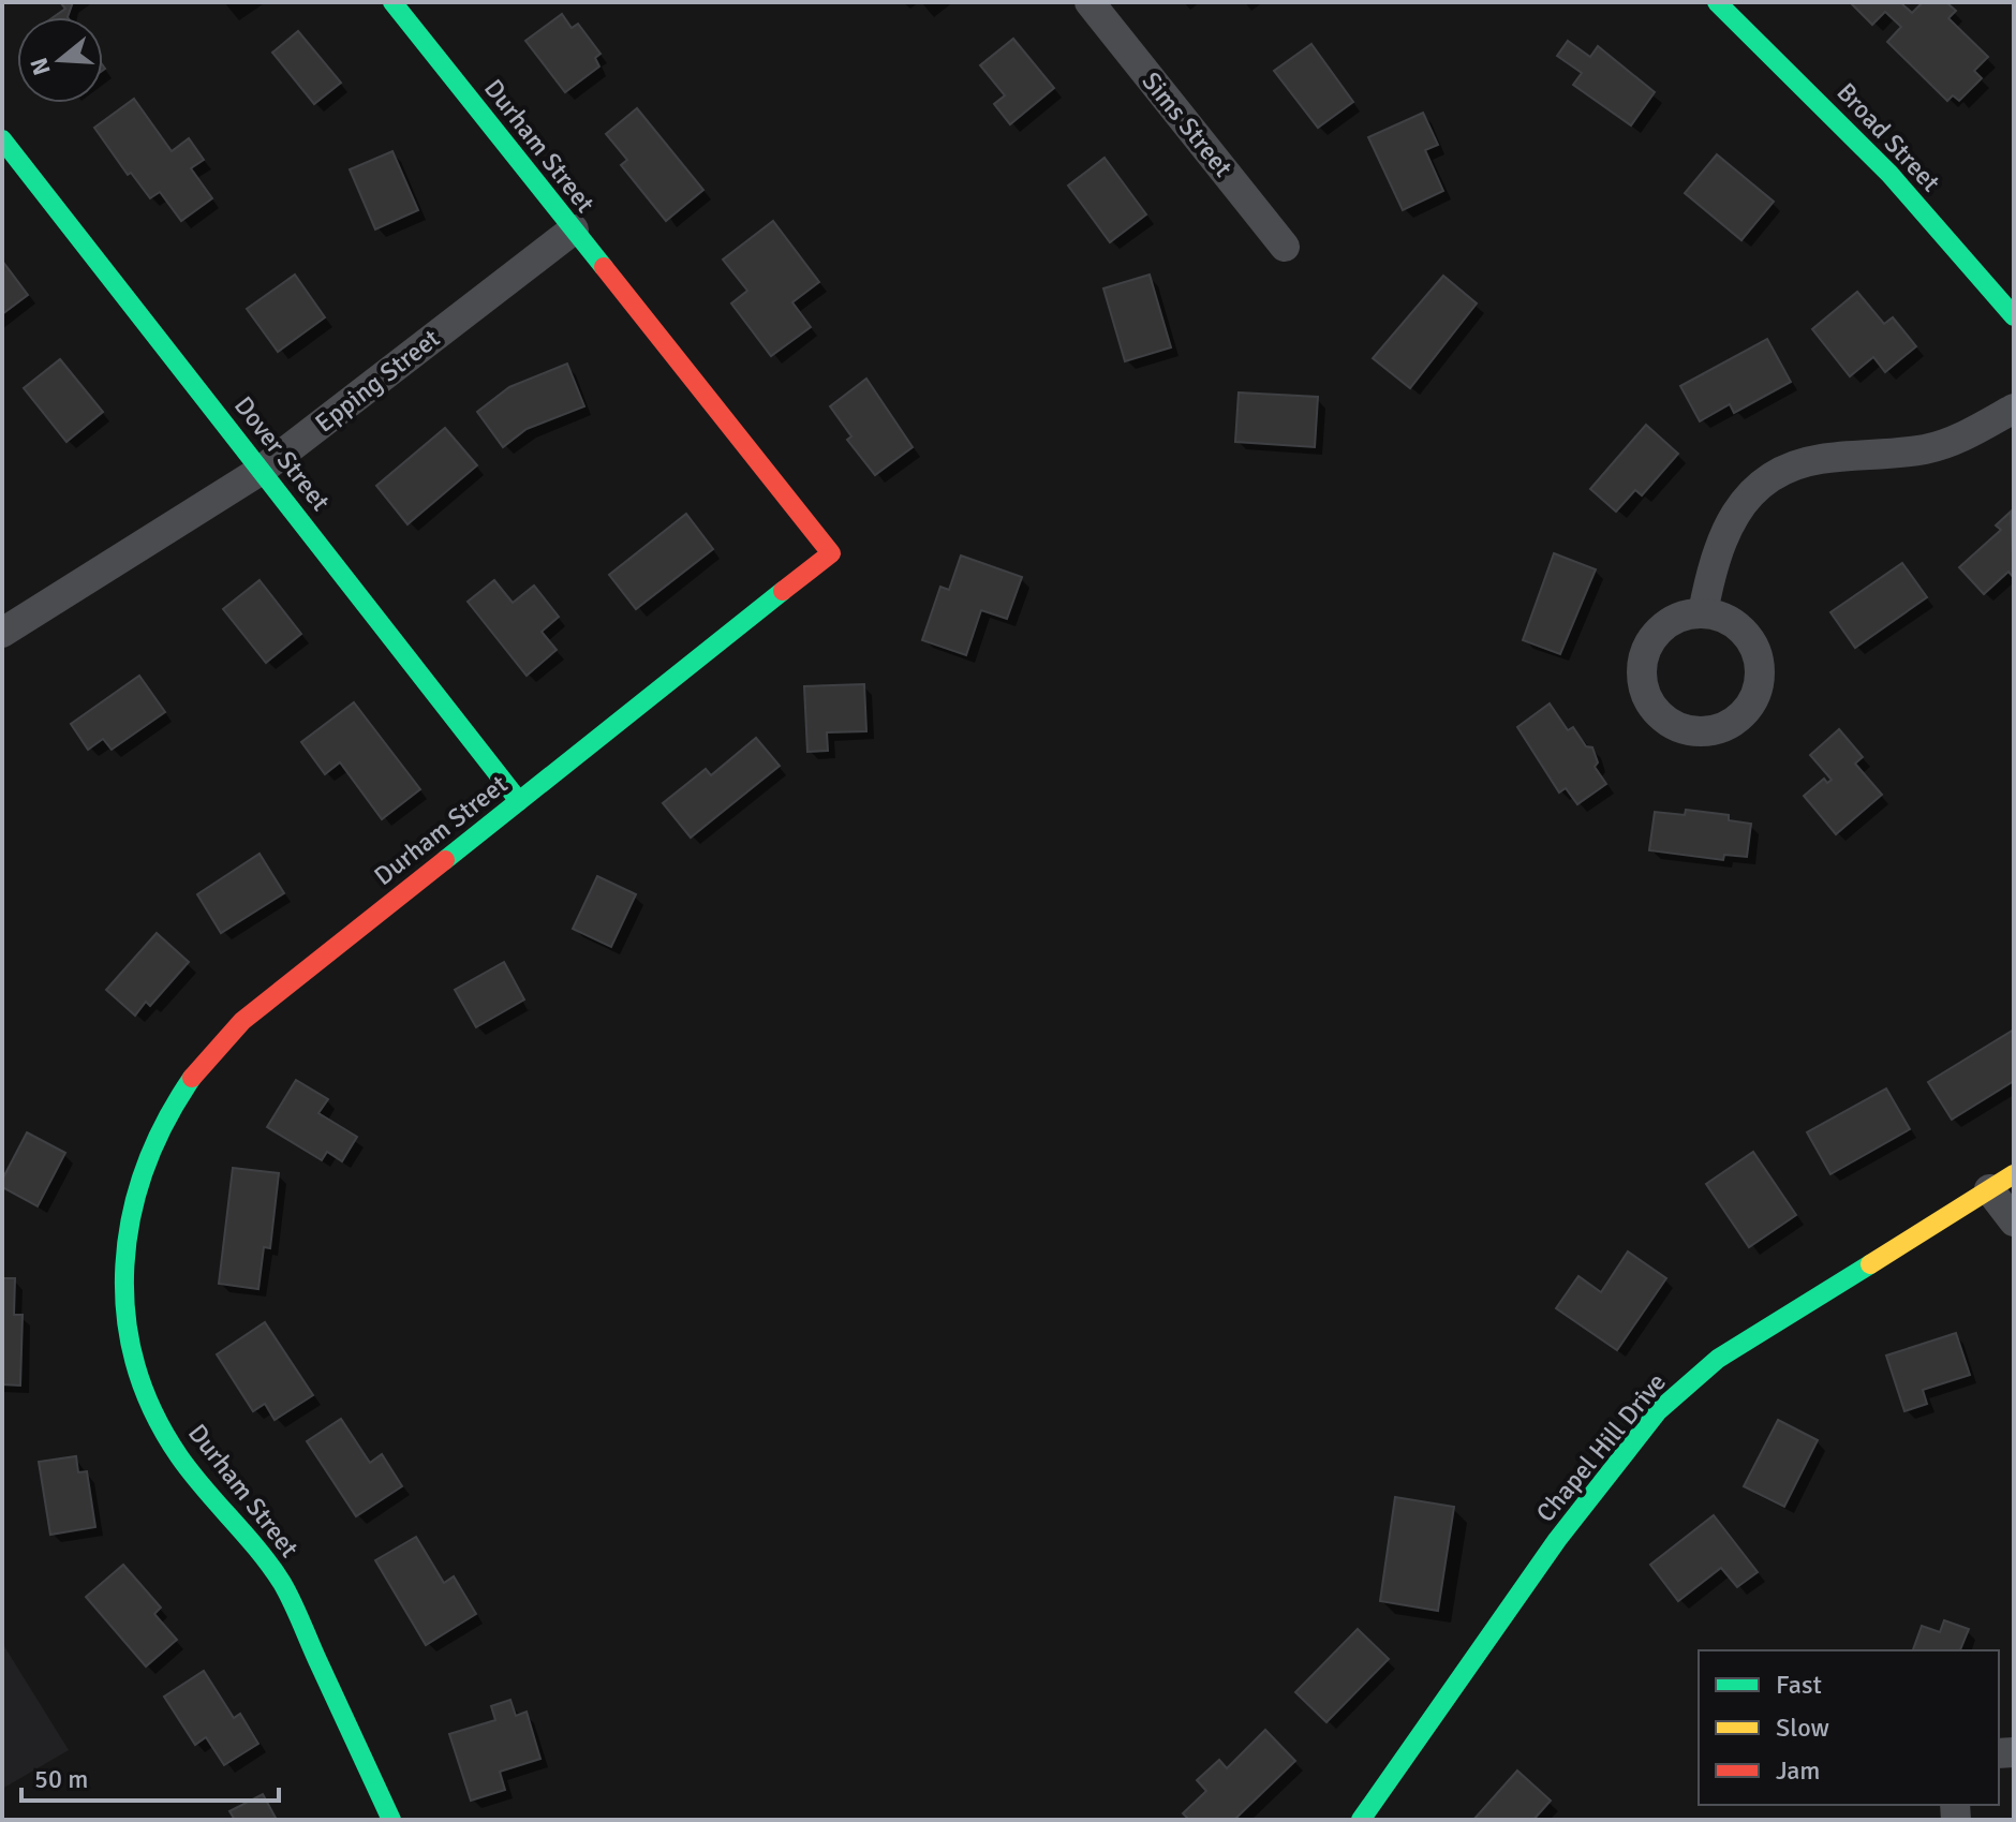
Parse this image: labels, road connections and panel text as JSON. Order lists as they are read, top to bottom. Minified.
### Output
{"streets":{"street":["Sims Street","Broad Street","Durham Street","Epping Street","Dover Street","Chapel Hill Drive"]},"crossings":[["Durham Street","Epping Street"],["Durham Street","Dover Street"],["Epping Street","Dover Street"]],"legend":["Fast","Slow","Jam"],"scale_bar":"50 m","north":"left"}
